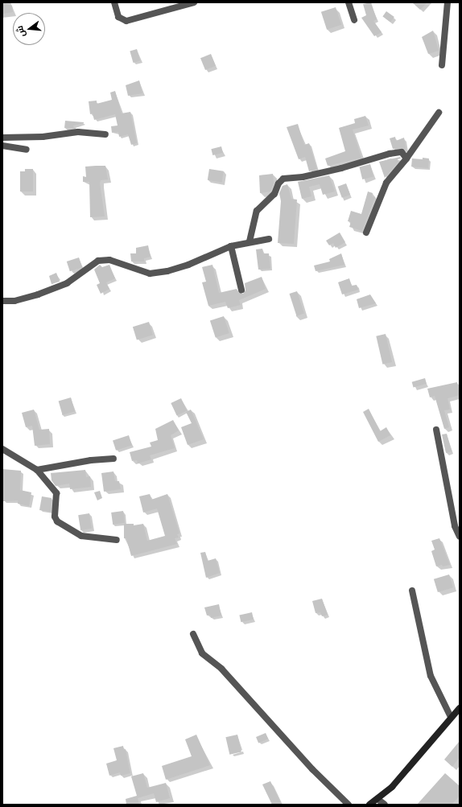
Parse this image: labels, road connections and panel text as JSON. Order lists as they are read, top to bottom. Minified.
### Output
{"north":"left"}
